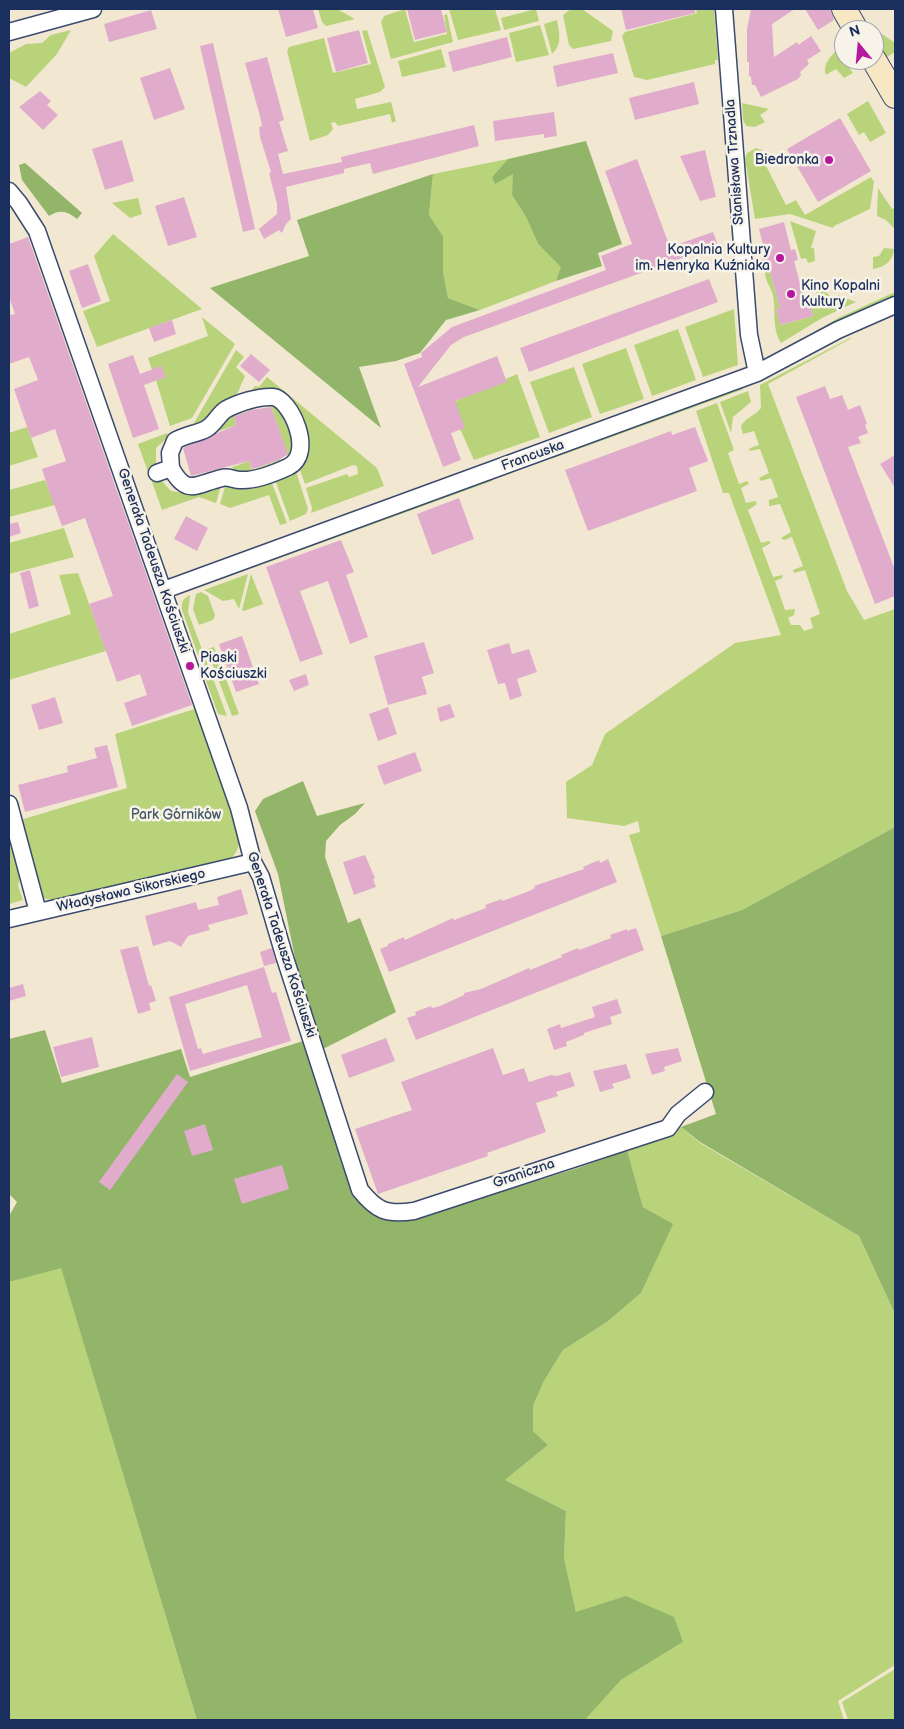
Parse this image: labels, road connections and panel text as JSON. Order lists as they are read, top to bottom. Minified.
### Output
{"streets":{"street":["Stanisława Trznadla","Francuska","Generała Tadeusza Kościuszki","Władysława Sikorskiego","Graniczna"]},"crossings":[["Stanisława Trznadla","Francuska"],["Francuska","Generała Tadeusza Kościuszki"],["Generała Tadeusza Kościuszki","Władysława Sikorskiego"],["Generała Tadeusza Kościuszki","Graniczna"]],"parks":["Park Górników"],"places":["Biedronka","Kopalnia Kultury im. Henryka Kuźniaka","Kino Kopalni Kultury","Piaski Kościuszki"],"north":"top"}
